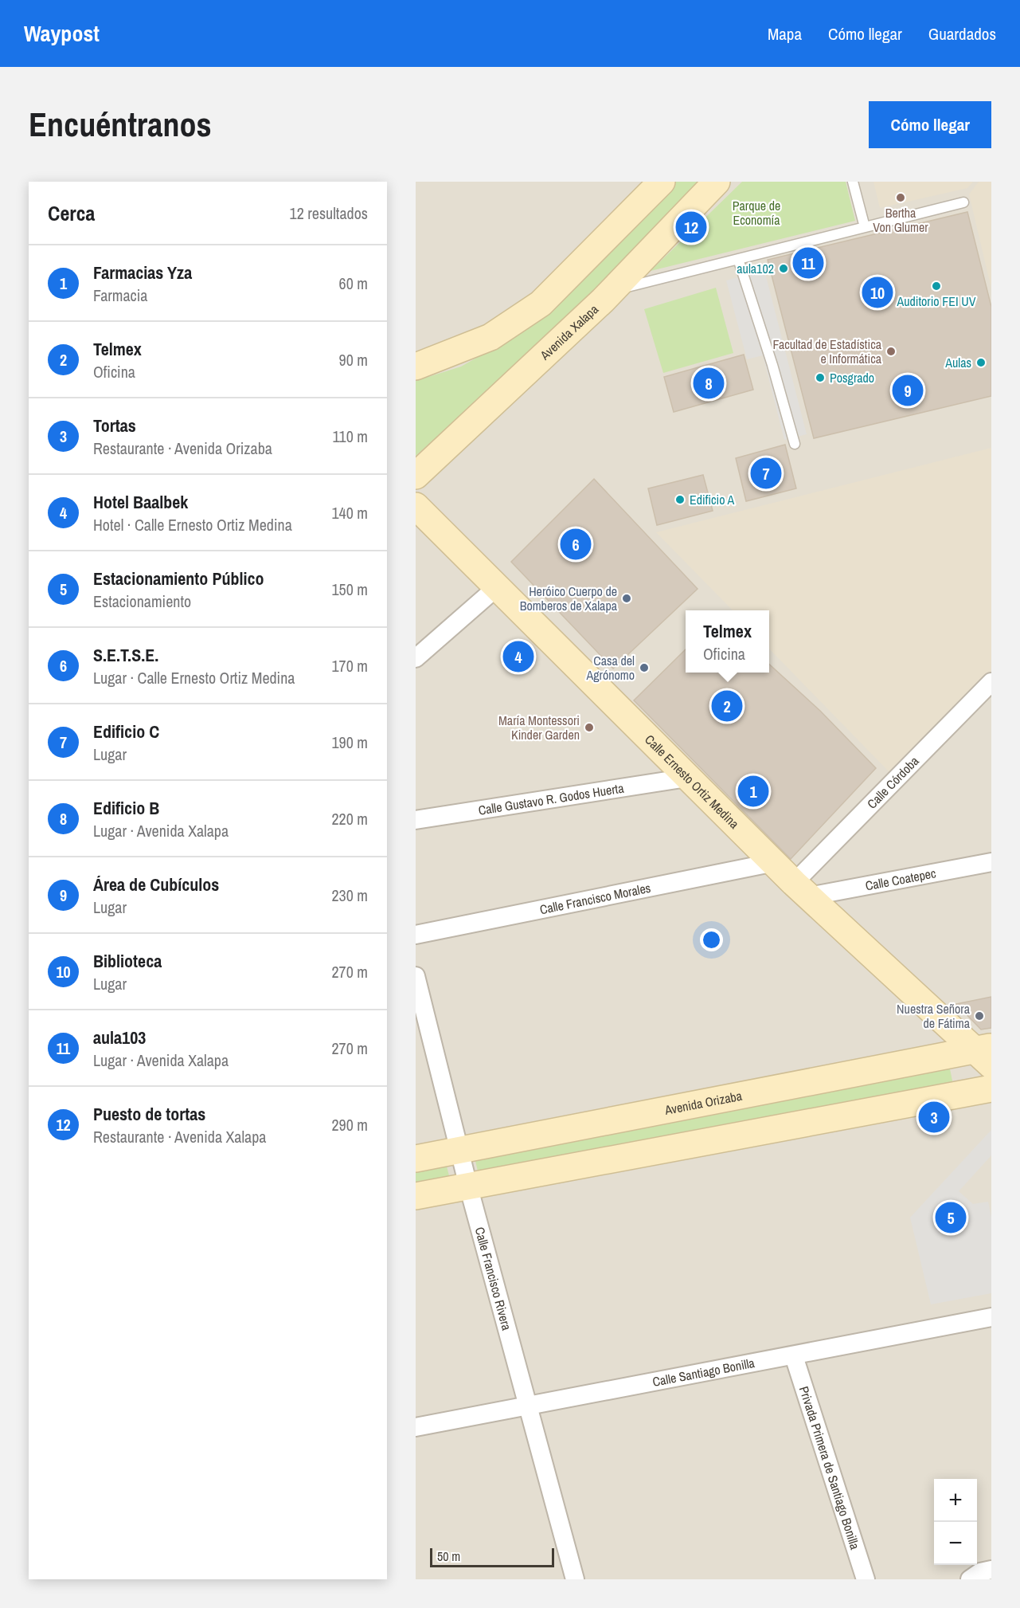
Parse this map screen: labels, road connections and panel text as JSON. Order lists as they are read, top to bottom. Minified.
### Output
{"streets":{"main road":["Avenida Xalapa","Calle Ernesto Ortiz Medina","Avenida Orizaba"],"street":["Calle Córdoba","Calle Gustavo R. Godos Huerta","Calle Coatepec","Calle Francisco Morales","Calle Francisco Rivera","Calle Santiago Bonilla","Privada Primera de Santiago Bonilla"]},"crossings":[["Calle Ernesto Ortiz Medina","Calle Córdoba"],["Calle Ernesto Ortiz Medina","Calle Gustavo R. Godos Huerta"],["Calle Ernesto Ortiz Medina","Calle Coatepec"],["Calle Ernesto Ortiz Medina","Calle Francisco Morales"],["Calle Ernesto Ortiz Medina","Avenida Orizaba"],["Calle Córdoba","Calle Coatepec"],["Avenida Orizaba","Calle Francisco Rivera"],["Calle Francisco Rivera","Calle Santiago Bonilla"],["Calle Santiago Bonilla","Privada Primera de Santiago Bonilla"]],"parks":["Parque de Economía"],"places":["Bertha Von Glumer","aula102","Auditorio FEI UV","Facultad de Estadística e Informática","Aulas","Posgrado","Edificio A","Heróico Cuerpo de Bomberos de Xalapa","Casa del Agrónomo","María Montessori Kinder Garden","Nuestra Señora de Fátima"],"scale_bar":"50 m","page":{"header":"Waypost","nav":["Mapa","Cómo llegar","Guardados"],"buttons":"Cómo llegar","title":"Encuéntranos","heading":["Cerca","12 resultados"],"pins":["12","11","10","8","9","7","6","4","2","1","3","5"],"list":[{"mark":"1","name":"Farmacias Yza","note":"Farmacia","value":"60 m"},{"mark":"2","name":"Telmex","note":"Oficina","value":"90 m"},{"mark":"3","name":"Tortas","note":"Restaurante · Avenida Orizaba","value":"110 m"},{"mark":"4","name":"Hotel Baalbek","note":"Hotel · Calle Ernesto Ortiz Medina","value":"140 m"},{"mark":"5","name":"Estacionamiento Público","note":"Estacionamiento","value":"150 m"},{"mark":"6","name":"S.E.T.S.E.","note":"Lugar · Calle Ernesto Ortiz Medina","value":"170 m"},{"mark":"7","name":"Edificio C","note":"Lugar","value":"190 m"},{"mark":"8","name":"Edificio B","note":"Lugar · Avenida Xalapa","value":"220 m"},{"mark":"9","name":"Área de Cubículos","note":"Lugar","value":"230 m"},{"mark":"10","name":"Biblioteca","note":"Lugar","value":"270 m"},{"mark":"11","name":"aula103","note":"Lugar · Avenida Xalapa","value":"270 m"},{"mark":"12","name":"Puesto de tortas","note":"Restaurante · Avenida Xalapa","value":"290 m"}],"popup":["Telmex","Oficina"],"map_buttons":["+","−"],"scale":"50 m"}}
